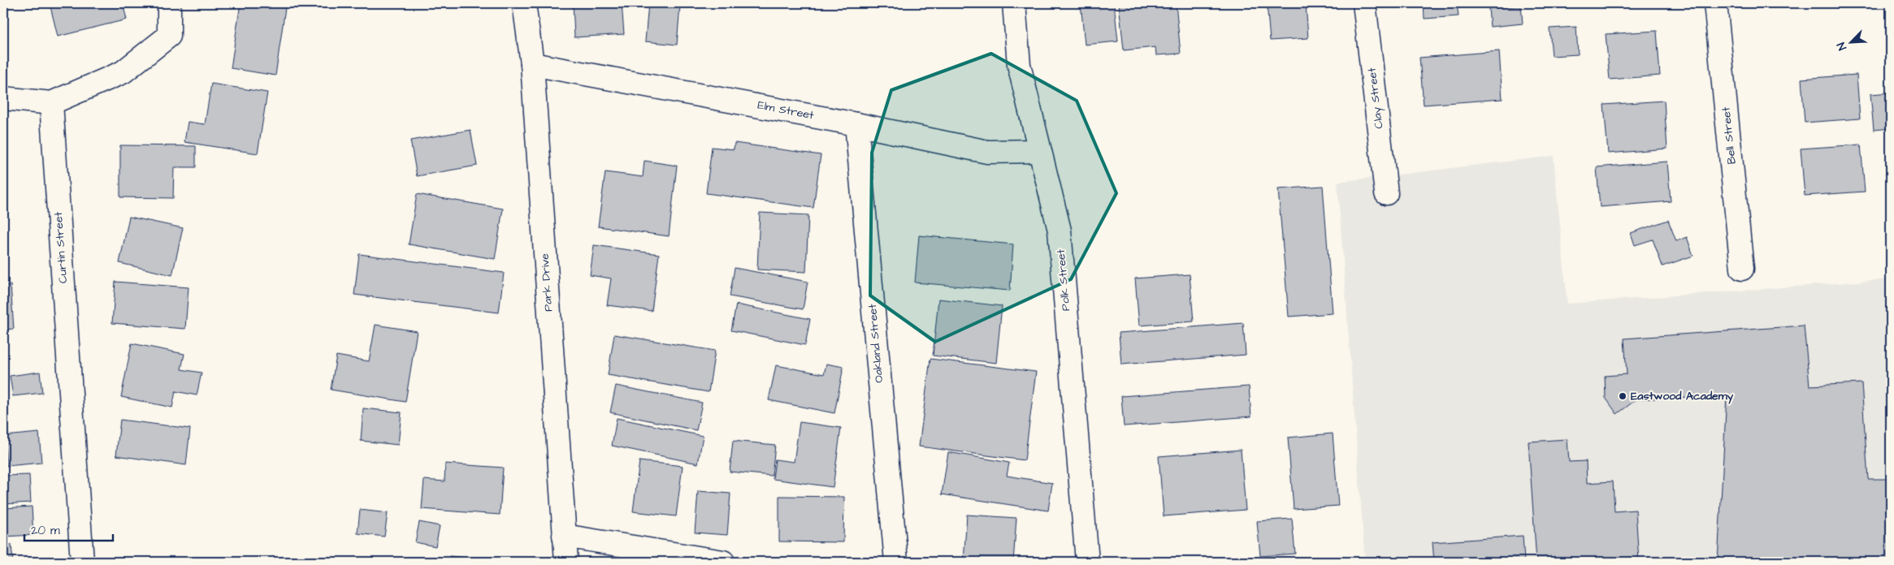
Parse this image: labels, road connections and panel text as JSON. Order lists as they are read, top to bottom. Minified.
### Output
{"streets":{"street":["Clay Street","Elm Street","Bell Street","Curtin Street","Polk Street","Park Drive","Oakland Street"]},"crossings":[["Elm Street","Polk Street"],["Elm Street","Park Drive"],["Elm Street","Oakland Street"]],"places":["Eastwood Academy"],"scale_bar":"20 m","north":"bottom left"}
